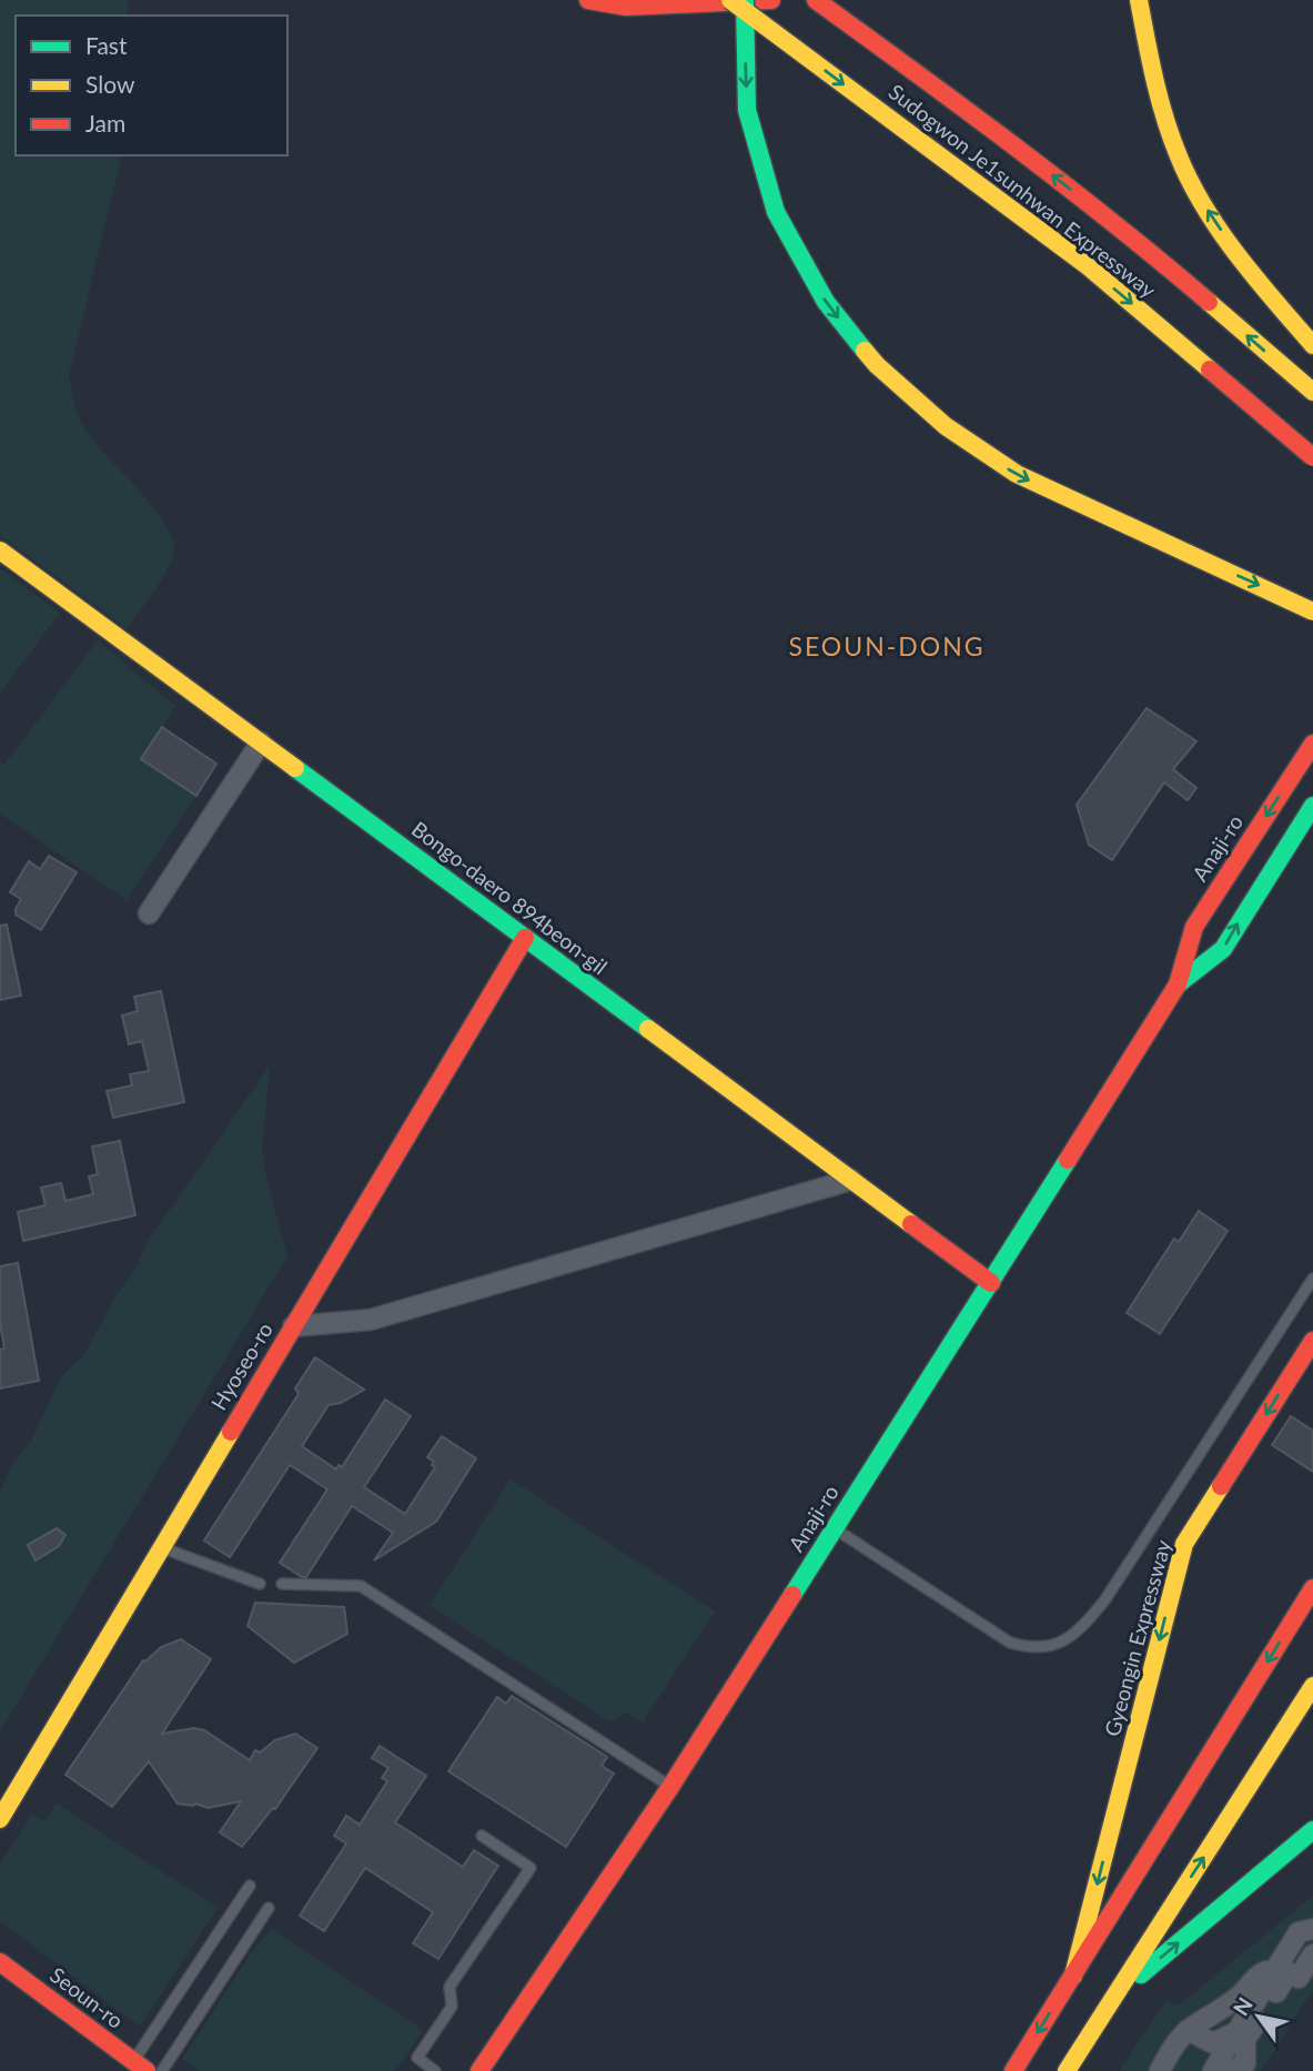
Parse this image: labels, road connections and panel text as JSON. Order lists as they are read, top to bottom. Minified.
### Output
{"streets":{"main road":["Sudogwon Je1sunhwan Expressway","Anaji-ro","Bongo-daero 894beon-gil","Hyoseo-ro","Gyeongin Expressway","Seoun-ro"]},"crossings":[["Anaji-ro","Bongo-daero 894beon-gil"],["Bongo-daero 894beon-gil","Hyoseo-ro"]],"districts":["SEOUN-DONG"],"legend":["Fast","Slow","Jam"],"north":"top left"}
